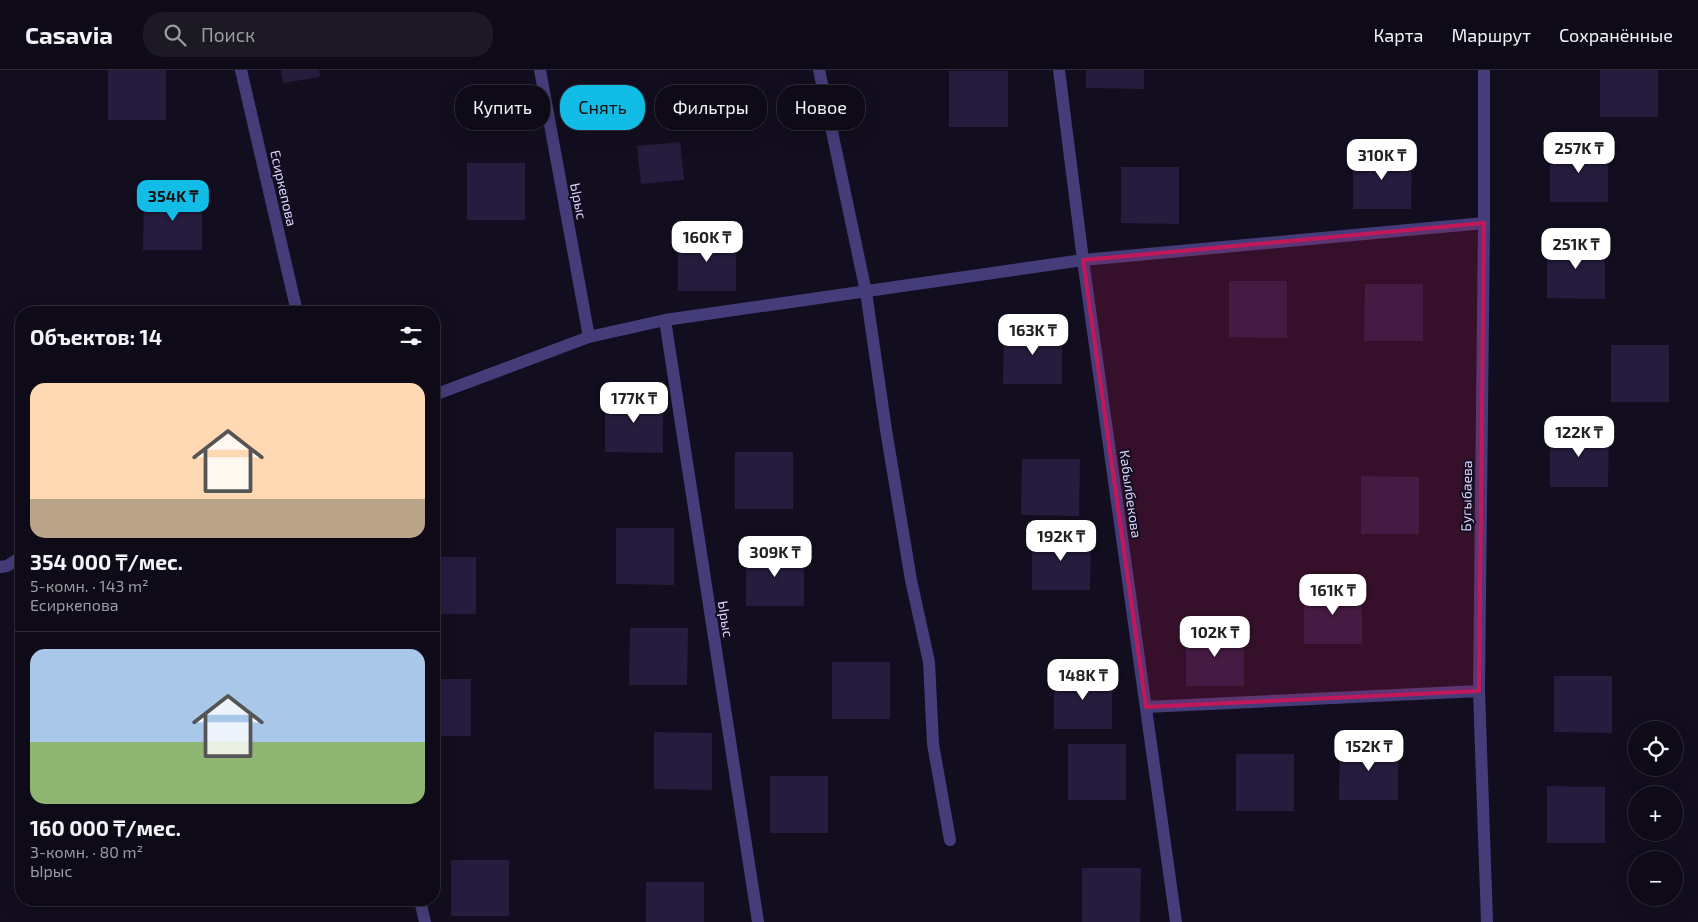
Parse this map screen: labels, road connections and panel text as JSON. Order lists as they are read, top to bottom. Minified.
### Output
{"streets":{"street":["Есиркепова","Ырыс","Кабылбекова","Бугыбаева"]},"page":{"header":"Casavia","search":"Поиск","nav":["Карта","Маршрут","Сохранённые"],"chip":["Купить","Снять","Фильтры","Новое"],"price":["257K ₸","310K ₸","354K ₸","160K ₸","251K ₸","163K ₸","177K ₸","122K ₸","192K ₸","309K ₸","161K ₸","102K ₸","148K ₸","152K ₸"],"heading":"Объектов: 14","list":[{"name":"354 000 ₸/мес.","note":"5-комн. · 143 m² · Есиркепова"},{"name":"160 000 ₸/мес.","note":"3-комн. · 80 m² · Ырыс"}],"map_buttons":["+","−"]}}
